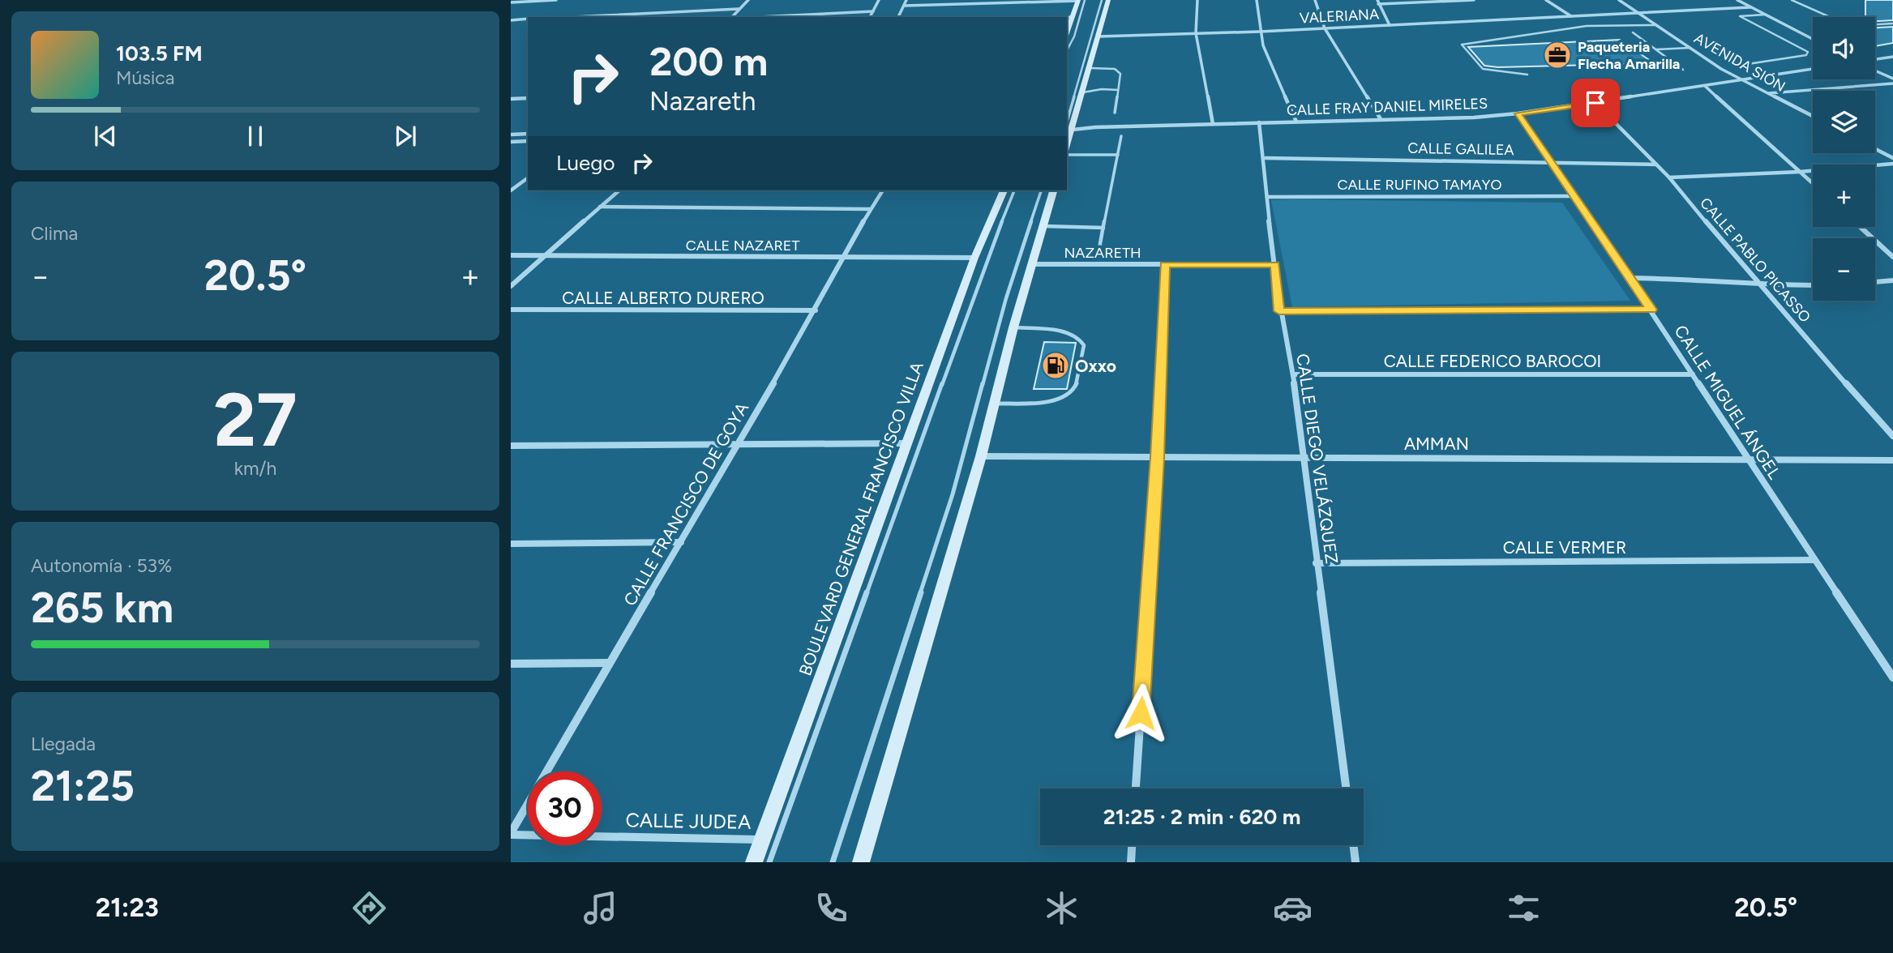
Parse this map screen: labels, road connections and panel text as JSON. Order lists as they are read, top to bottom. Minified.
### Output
{"streets":{"main road":["BOULEVARD GENERAL FRANCISCO VILLA"],"street":["VALERIANA","AVENIDA SIÓN","CALLE FRAY DANIEL MIRELES","CALLE GALILEA","CALLE RUFINO TAMAYO","CALLE NAZARET","NAZARETH","CALLE PABLO PICASSO","CALLE ALBERTO DURERO","CALLE FEDERICO BAROCOI","CALLE MIGUEL ÁNGEL","AMMAN","CALLE DIEGO VELÁZQUEZ","CALLE FRANCISCO DE GOYA","CALLE VERMER","CALLE JUDEA"]},"crossings":[["VALERIANA","AVENIDA SIÓN"],["AVENIDA SIÓN","CALLE FRAY DANIEL MIRELES"],["CALLE FRAY DANIEL MIRELES","CALLE PABLO PICASSO"],["CALLE FRAY DANIEL MIRELES","CALLE MIGUEL ÁNGEL"],["CALLE FRAY DANIEL MIRELES","CALLE DIEGO VELÁZQUEZ"],["CALLE GALILEA","CALLE PABLO PICASSO"],["CALLE GALILEA","CALLE MIGUEL ÁNGEL"],["CALLE GALILEA","CALLE DIEGO VELÁZQUEZ"],["CALLE RUFINO TAMAYO","CALLE MIGUEL ÁNGEL"],["CALLE RUFINO TAMAYO","CALLE DIEGO VELÁZQUEZ"],["CALLE NAZARET","CALLE FRANCISCO DE GOYA"],["CALLE NAZARET","BOULEVARD GENERAL FRANCISCO VILLA"],["NAZARETH","CALLE DIEGO VELÁZQUEZ"],["CALLE ALBERTO DURERO","CALLE FRANCISCO DE GOYA"],["CALLE FEDERICO BAROCOI","CALLE MIGUEL ÁNGEL"],["CALLE FEDERICO BAROCOI","CALLE DIEGO VELÁZQUEZ"],["CALLE MIGUEL ÁNGEL","AMMAN"],["CALLE MIGUEL ÁNGEL","CALLE VERMER"],["AMMAN","CALLE DIEGO VELÁZQUEZ"],["CALLE DIEGO VELÁZQUEZ","CALLE VERMER"],["CALLE FRANCISCO DE GOYA","CALLE JUDEA"],["BOULEVARD GENERAL FRANCISCO VILLA","CALLE JUDEA"]],"places":{"office":["Paqueteria Flecha Amarilla"],"fuel station":["Oxxo"]},"page":{"map_buttons":["+","−"],"turn":["200 m","Nazareth"],"song":["103.5 FM","Música"],"then":"Luego","tile":["Clima",["27","km/h"],["Autonomía · 53%","265 km"],["Llegada","21:25"]],"heat":["−","20.5°","+"],"limit":"30","trip":"21:25 · 2 min · 620 m","tabs":["21:23","20.5°"]}}
